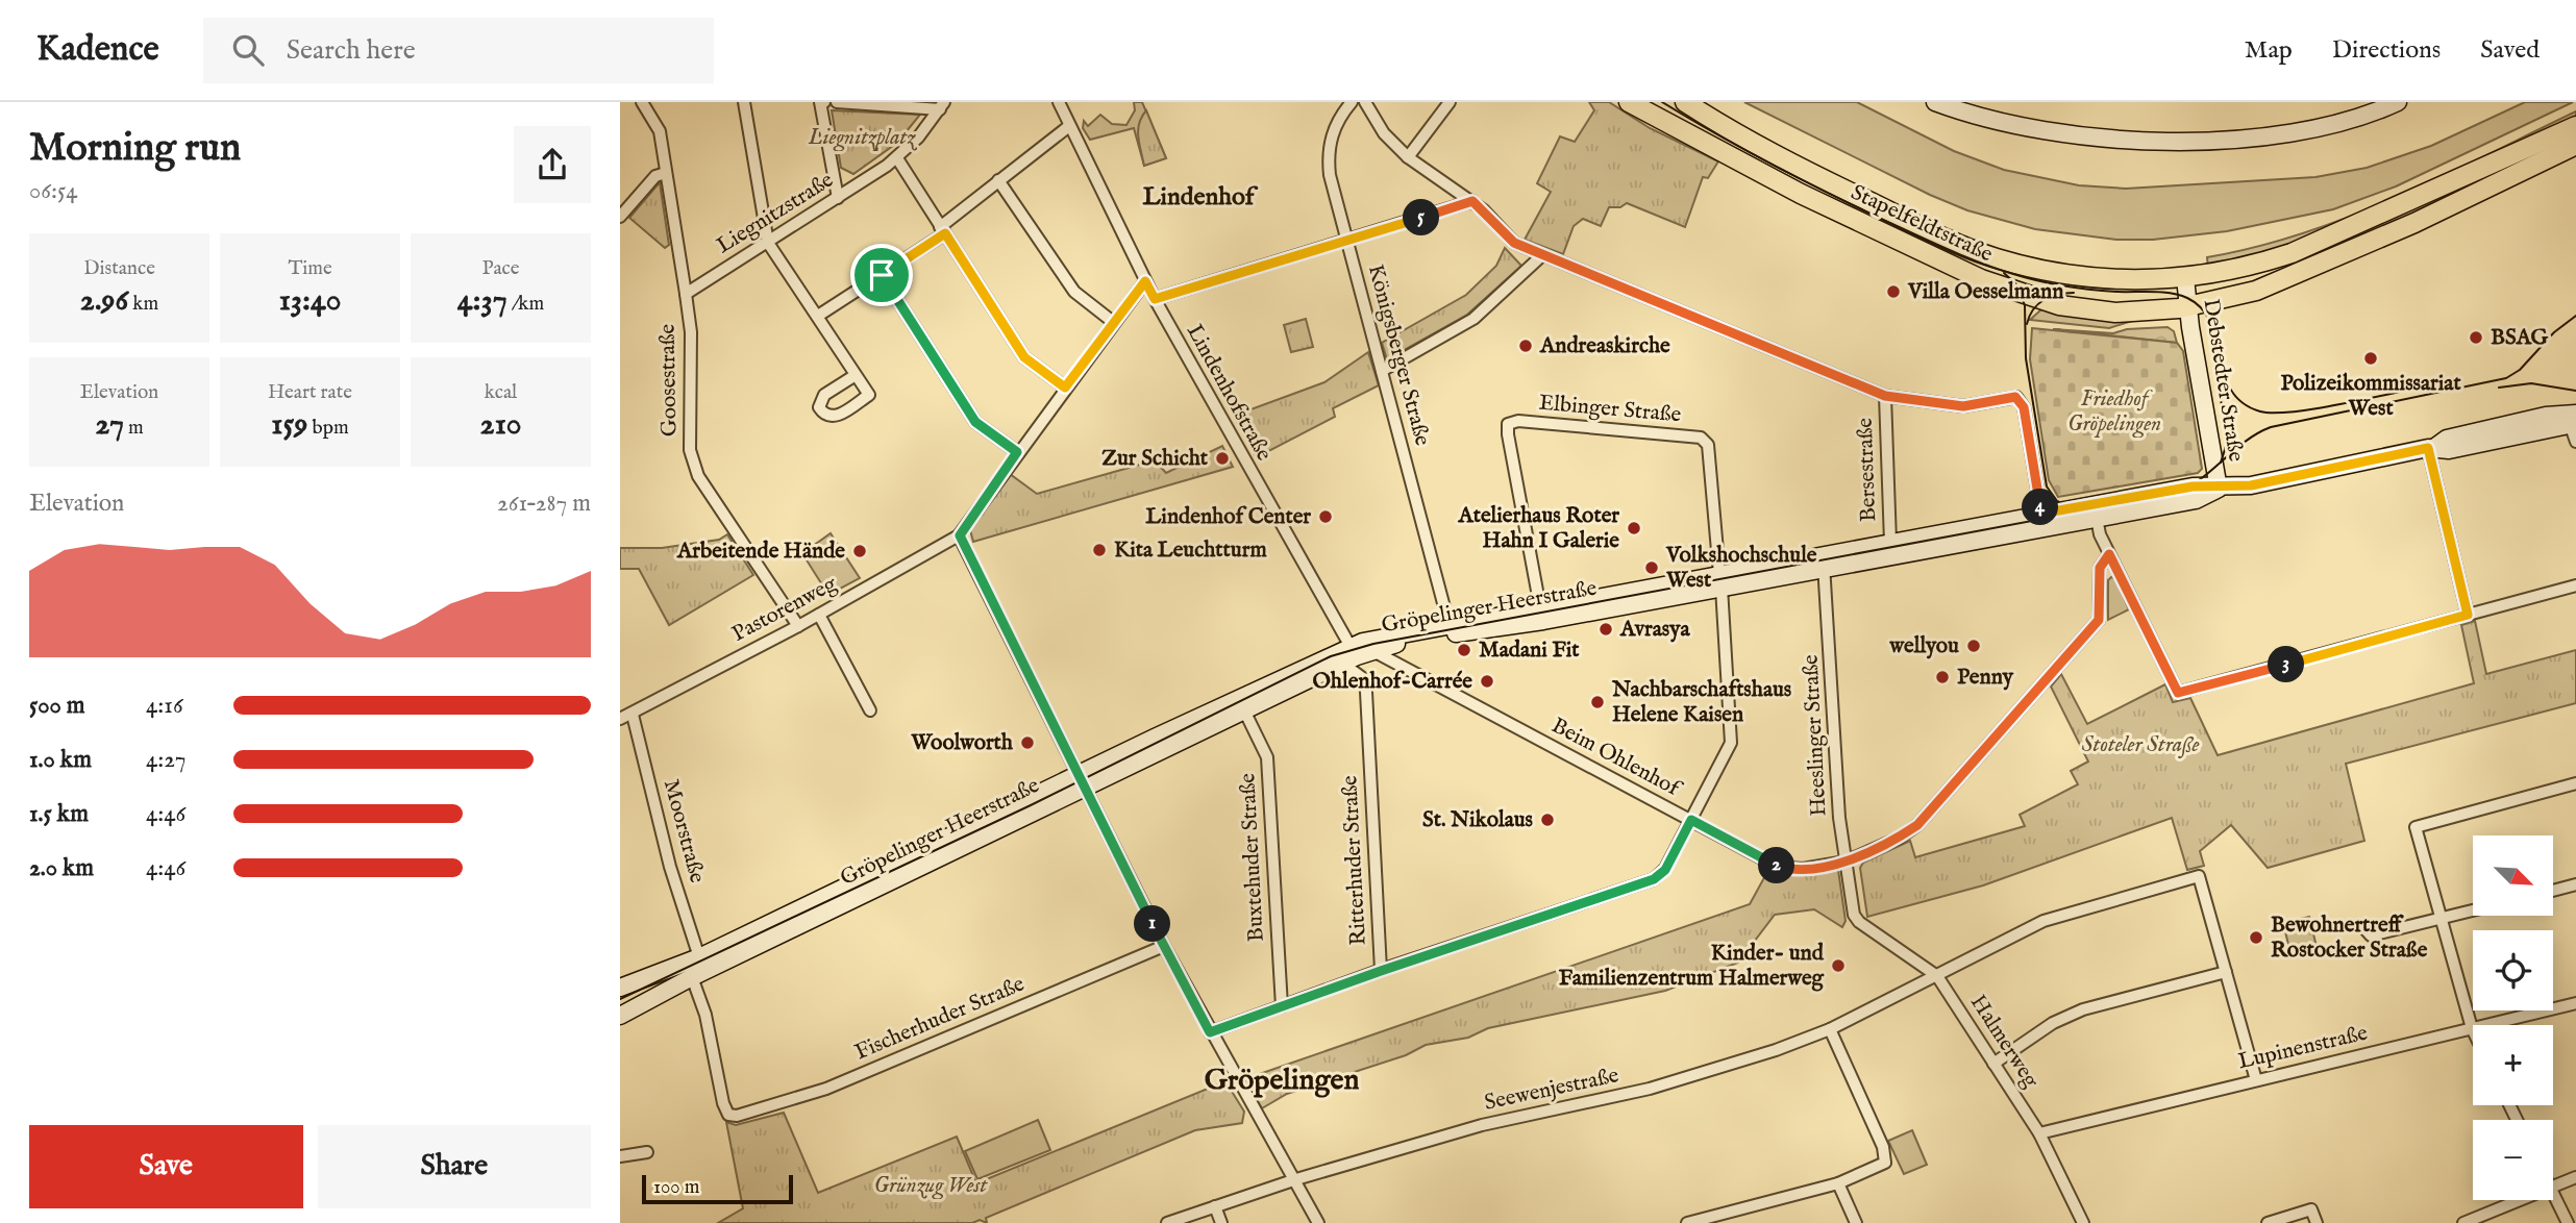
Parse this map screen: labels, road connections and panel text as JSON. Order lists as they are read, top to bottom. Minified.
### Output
{"streets":{"main road":["Stapelfeldtstraße","Debstedter Straße","Gröpelinger Heerstraße"],"street":["Liegnitzstraße","Königsberger Straße","Goosestraße","Lindenhofstraße","Elbinger Straße","Bersestraße","Pastorenweg","Heeslinger Straße","Beim Ohlenhof","Moorstraße","Buxtehuder Straße","Ritterhuder Straße","Fischerhuder Straße","Halmerweg","Lupinenstraße","Seewenjestraße"]},"crossings":[["Liegnitzstraße","Goosestraße"],["Stapelfeldtstraße","Debstedter Straße"],["Königsberger Straße","Gröpelinger Heerstraße"],["Goosestraße","Pastorenweg"],["Debstedter Straße","Gröpelinger Heerstraße"],["Lindenhofstraße","Gröpelinger Heerstraße"],["Lindenhofstraße","Pastorenweg"],["Lindenhofstraße","Beim Ohlenhof"],["Lindenhofstraße","Ritterhuder Straße"],["Elbinger Straße","Gröpelinger Heerstraße"],["Elbinger Straße","Beim Ohlenhof"],["Elbinger Straße","Ritterhuder Straße"],["Bersestraße","Gröpelinger Heerstraße"],["Gröpelinger Heerstraße","Heeslinger Straße"],["Gröpelinger Heerstraße","Beim Ohlenhof"],["Gröpelinger Heerstraße","Moorstraße"],["Gröpelinger Heerstraße","Buxtehuder Straße"],["Gröpelinger Heerstraße","Ritterhuder Straße"],["Gröpelinger Heerstraße","Fischerhuder Straße"],["Pastorenweg","Moorstraße"],["Heeslinger Straße","Beim Ohlenhof"],["Heeslinger Straße","Halmerweg"],["Beim Ohlenhof","Ritterhuder Straße"],["Buxtehuder Straße","Ritterhuder Straße"],["Halmerweg","Lupinenstraße"],["Halmerweg","Seewenjestraße"]],"districts":["Lindenhof","Gröpelingen"],"parks":["Liegnitzplatz","Friedhof Gröpelingen","Stoteler Straße","Grünzug West"],"places":["Villa Oesselmann","BSAG","Andreaskirche","Polizeikommissariat West","Zur Schicht","Lindenhof Center","Atelierhaus Roter Hahn I Galerie","Kita Leuchtturm","Arbeitende Hände","Volkshochschule West","Avrasya","wellyou","Madani Fit","Penny","Ohlenhof-Carrée","Nachbarschaftshaus Helene Kaisen","Woolworth","St. Nikolaus","Bewohnertreff Rostocker Straße","Kinder- und Familienzentrum Halmerweg"],"scale_bar":"100 m","north":"bottom right","page":{"header":"Kadence","search":"Search here","nav":["Map","Directions","Saved"],"heading":["Morning run","06:54"],"pins":["5","4","3","2","1"],"stats":[["Distance","2.96 km"],["Time","13:40"],["Pace","4:37 /km"],["Elevation","27 m"],["Heart rate","159 bpm"],["kcal","210"]],"chart":["Elevation","261–287 m"],"list":[{"name":"500 m","note":"4:16"},{"name":"1.0 km","note":"4:27"},{"name":"1.5 km","note":"4:46"},{"name":"2.0 km","note":"4:46"}],"map_buttons":["+","−"],"buttons":["Save","Share"],"scale":"100 m"}}
